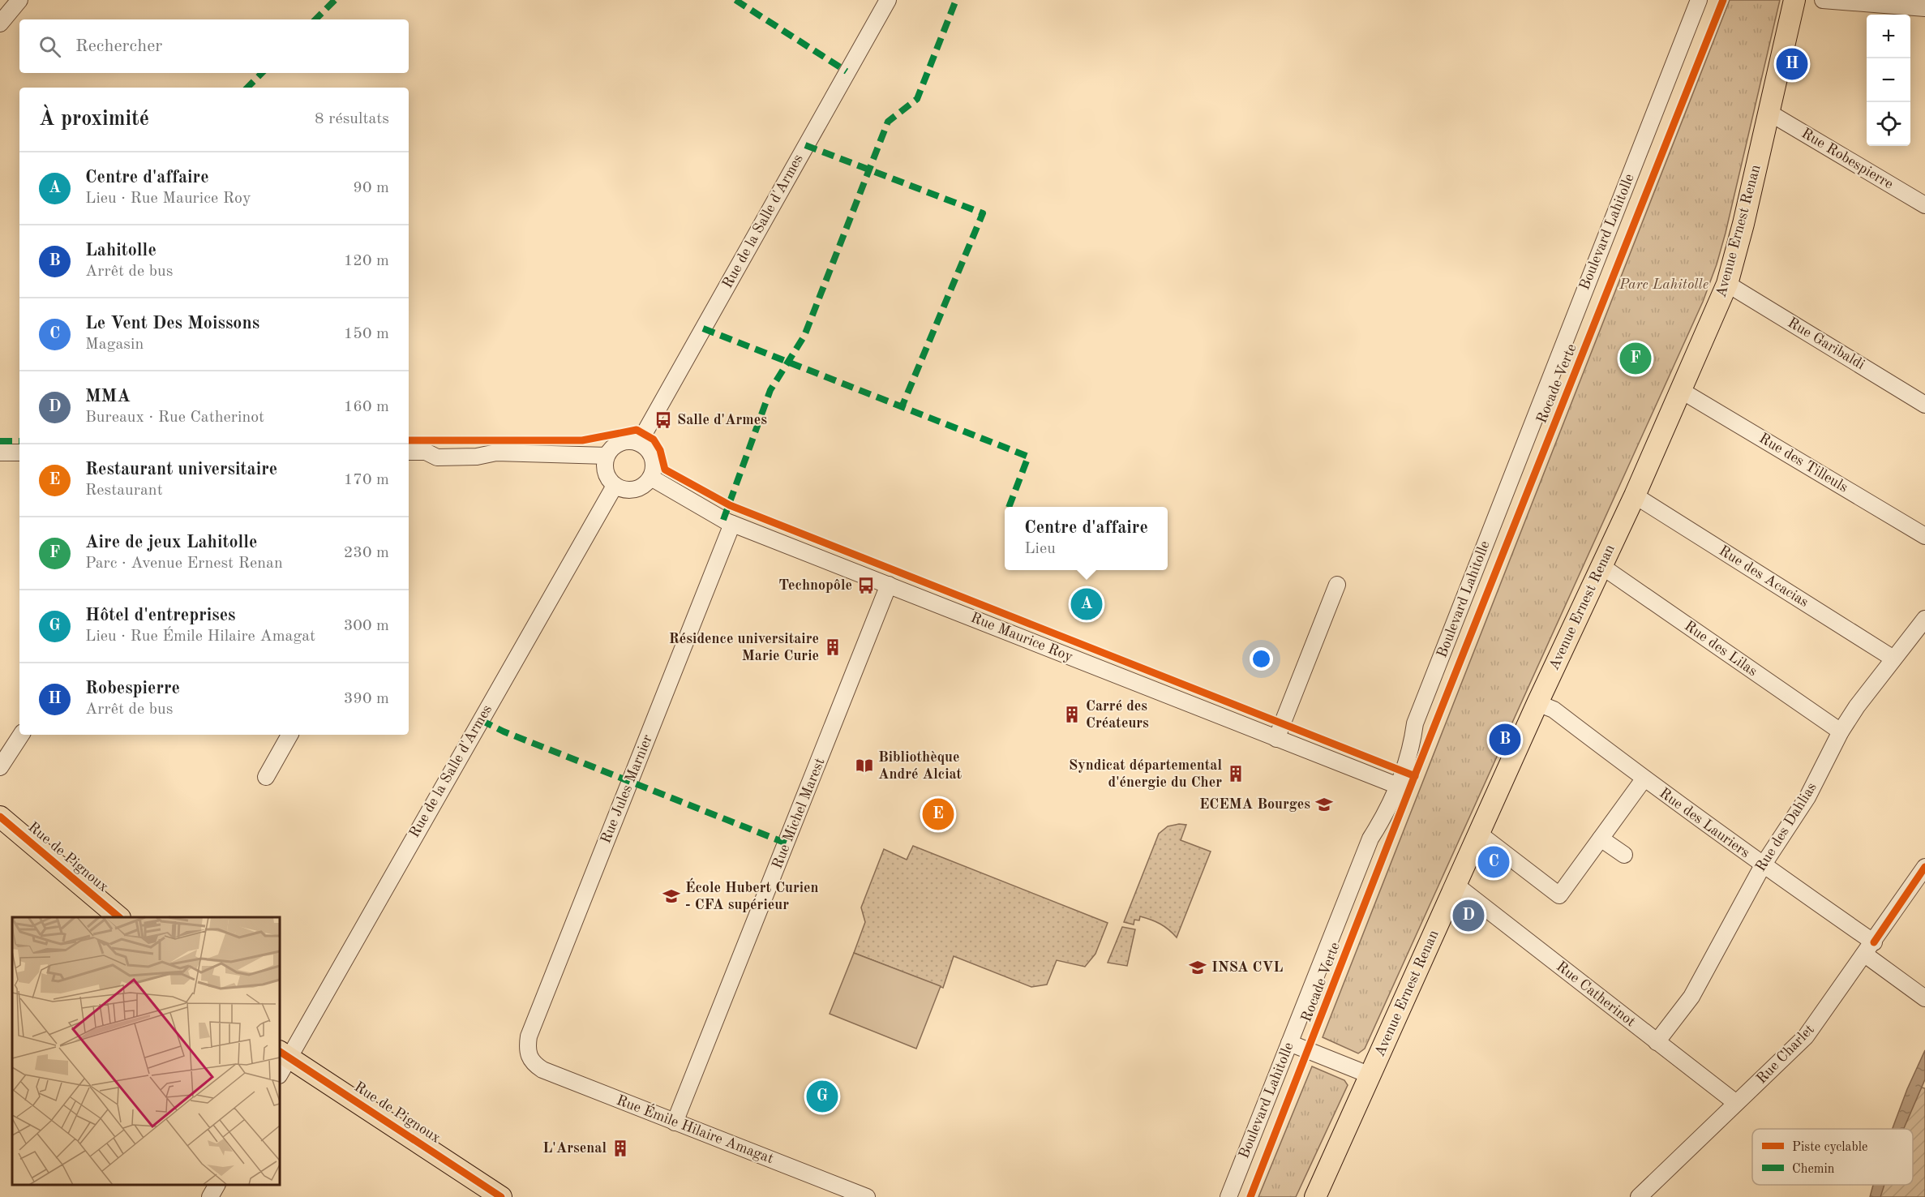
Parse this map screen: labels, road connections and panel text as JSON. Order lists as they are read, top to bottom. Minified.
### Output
{"streets":{"main road":["Avenue Ernest Renan","Rue de Pignoux"],"street":["Rue Robespierre","Rue de la Salle d'Armes","Boulevard Lahitolle","Rue Garibaldi","Rue des Tilleuls","Rue des Acacias","Rue Maurice Roy","Rue des Lilas","Rue Jules Marnier","Rue Michel Marest","Rue des Lauriers","Rue des Dahlias","Rue Catherinot","Rue Charlet","Rue Émile Hilaire Amagat"],"cycle path":["Rocade Verte"]},"crossings":[["Rue Robespierre","Avenue Ernest Renan"],["Rue de la Salle d'Armes","Rue Maurice Roy"],["Rue de la Salle d'Armes","Rue de Pignoux"],["Avenue Ernest Renan","Rue Garibaldi"],["Avenue Ernest Renan","Rue des Tilleuls"],["Avenue Ernest Renan","Rue des Acacias"],["Avenue Ernest Renan","Rue des Lilas"],["Avenue Ernest Renan","Rue des Lauriers"],["Avenue Ernest Renan","Rue Catherinot"],["Boulevard Lahitolle","Rue Maurice Roy"],["Rue des Acacias","Rue des Dahlias"],["Rue Maurice Roy","Rue Jules Marnier"],["Rue Maurice Roy","Rue Michel Marest"],["Rue des Lilas","Rue des Dahlias"],["Rue Jules Marnier","Rue Émile Hilaire Amagat"],["Rue Michel Marest","Rue Émile Hilaire Amagat"],["Rue des Lauriers","Rue des Dahlias"],["Rue des Lauriers","Rue Charlet"],["Rue des Dahlias","Rue Catherinot"],["Rue Catherinot","Rue Charlet"]],"parks":["Parc Lahitolle"],"places":{"bus stop":["Salle d'Armes","Technopôle"],"building":["Résidence universitaire Marie Curie","Carré des Créateurs","Syndicat départemental d'énergie du Cher","L'Arsenal"],"library":["Bibliothèque André Alciat"],"school or university":["ECEMA Bourges","École Hubert Curien - CFA supérieur","INSA CVL"]},"legend":["Piste cyclable","Chemin"],"page":{"map_buttons":["+","−"],"search":"Rechercher","pins":["H","F","A","B","E","C","D","G"],"heading":["À proximité","8 résultats"],"list":[{"mark":"A","name":"Centre d'affaire","note":"Lieu · Rue Maurice Roy","value":"90 m"},{"mark":"B","name":"Lahitolle","note":"Arrêt de bus","value":"120 m"},{"mark":"C","name":"Le Vent Des Moissons","note":"Magasin","value":"150 m"},{"mark":"D","name":"MMA","note":"Bureaux · Rue Catherinot","value":"160 m"},{"mark":"E","name":"Restaurant universitaire","note":"Restaurant","value":"170 m"},{"mark":"F","name":"Aire de jeux Lahitolle","note":"Parc · Avenue Ernest Renan","value":"230 m"},{"mark":"G","name":"Hôtel d'entreprises","note":"Lieu · Rue Émile Hilaire Amagat","value":"300 m"},{"mark":"H","name":"Robespierre","note":"Arrêt de bus","value":"390 m"}],"popup":["Centre d'affaire","Lieu"]}}
